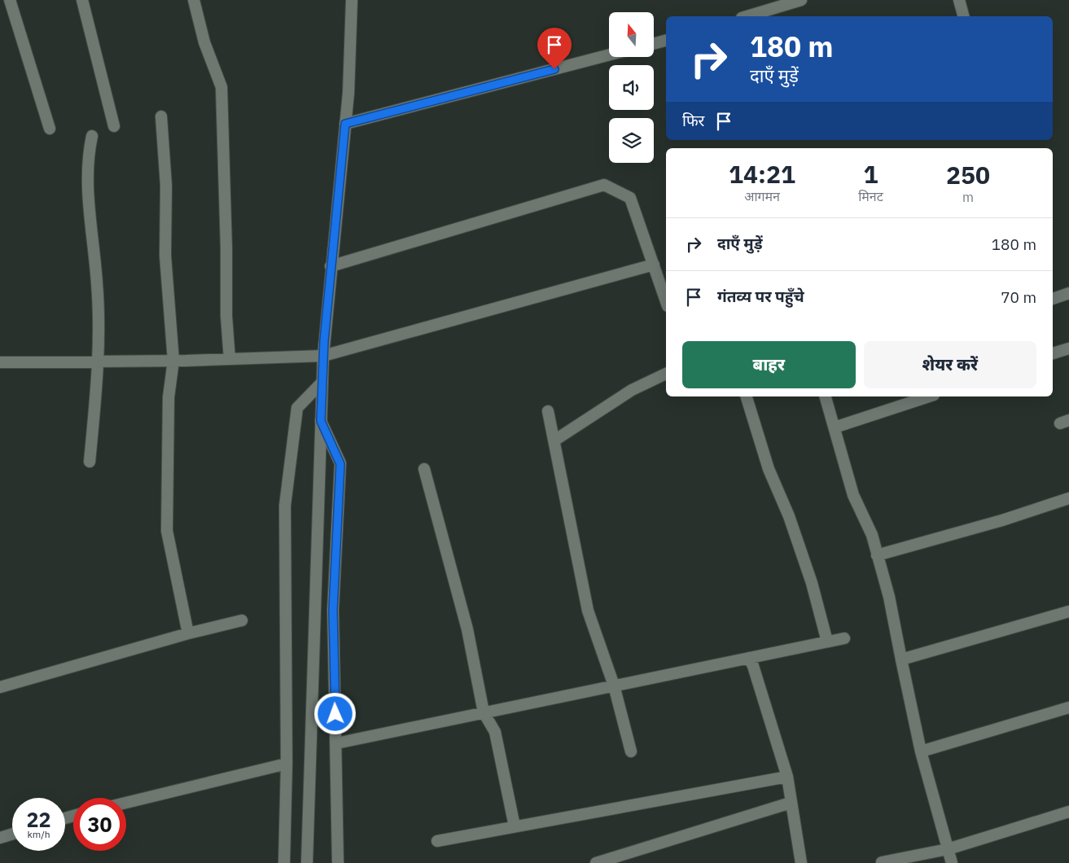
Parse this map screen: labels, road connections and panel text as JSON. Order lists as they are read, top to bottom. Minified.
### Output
{"north":"top","page":{"turn":["180 m","दाएँ मुड़ें"],"then":"फिर","eta":["14:21","आगमन","1","मिनट","250","m"],"list":[{"name":"दाएँ मुड़ें","value":"180 m"},{"name":"गंतव्य पर पहुँचे","value":"70 m"}],"buttons":["बाहर","शेयर करें"],"speed":"22 km/h","limit":"30"}}
